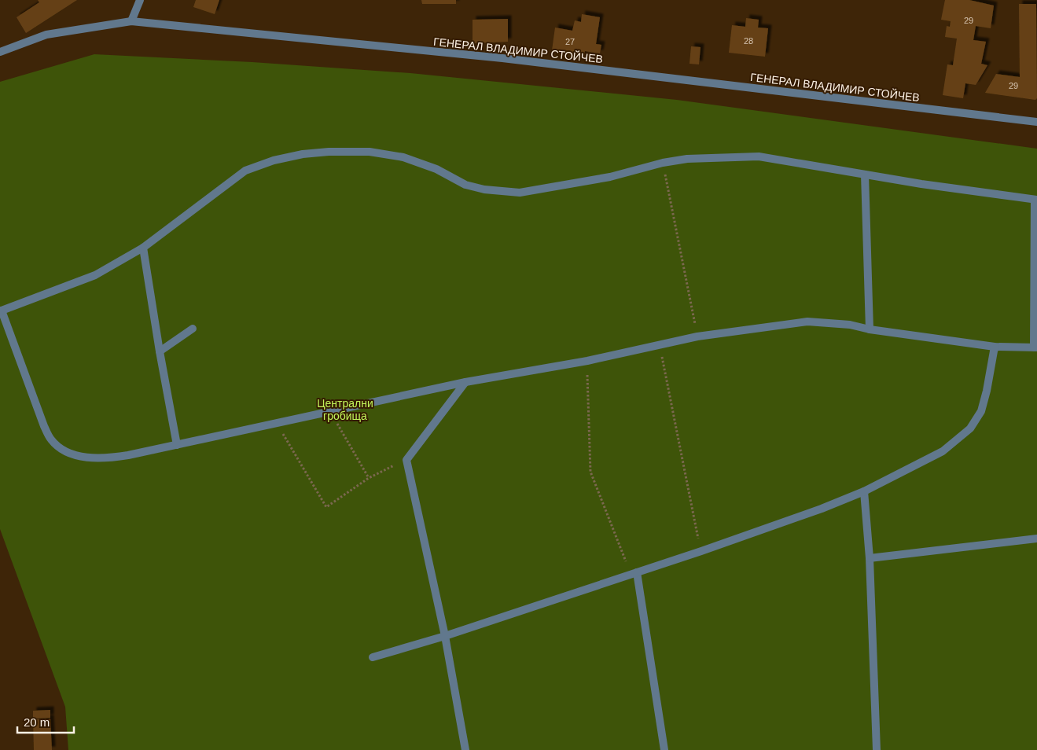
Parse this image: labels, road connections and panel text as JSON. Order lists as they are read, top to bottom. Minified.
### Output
{"streets":{"street":["ГЕНЕРАЛ ВЛАДИМИР СТОЙЧЕВ"]},"parks":["Централни гробища"],"house_numbers":["29","28","27","29"],"scale_bar":"20 m"}
